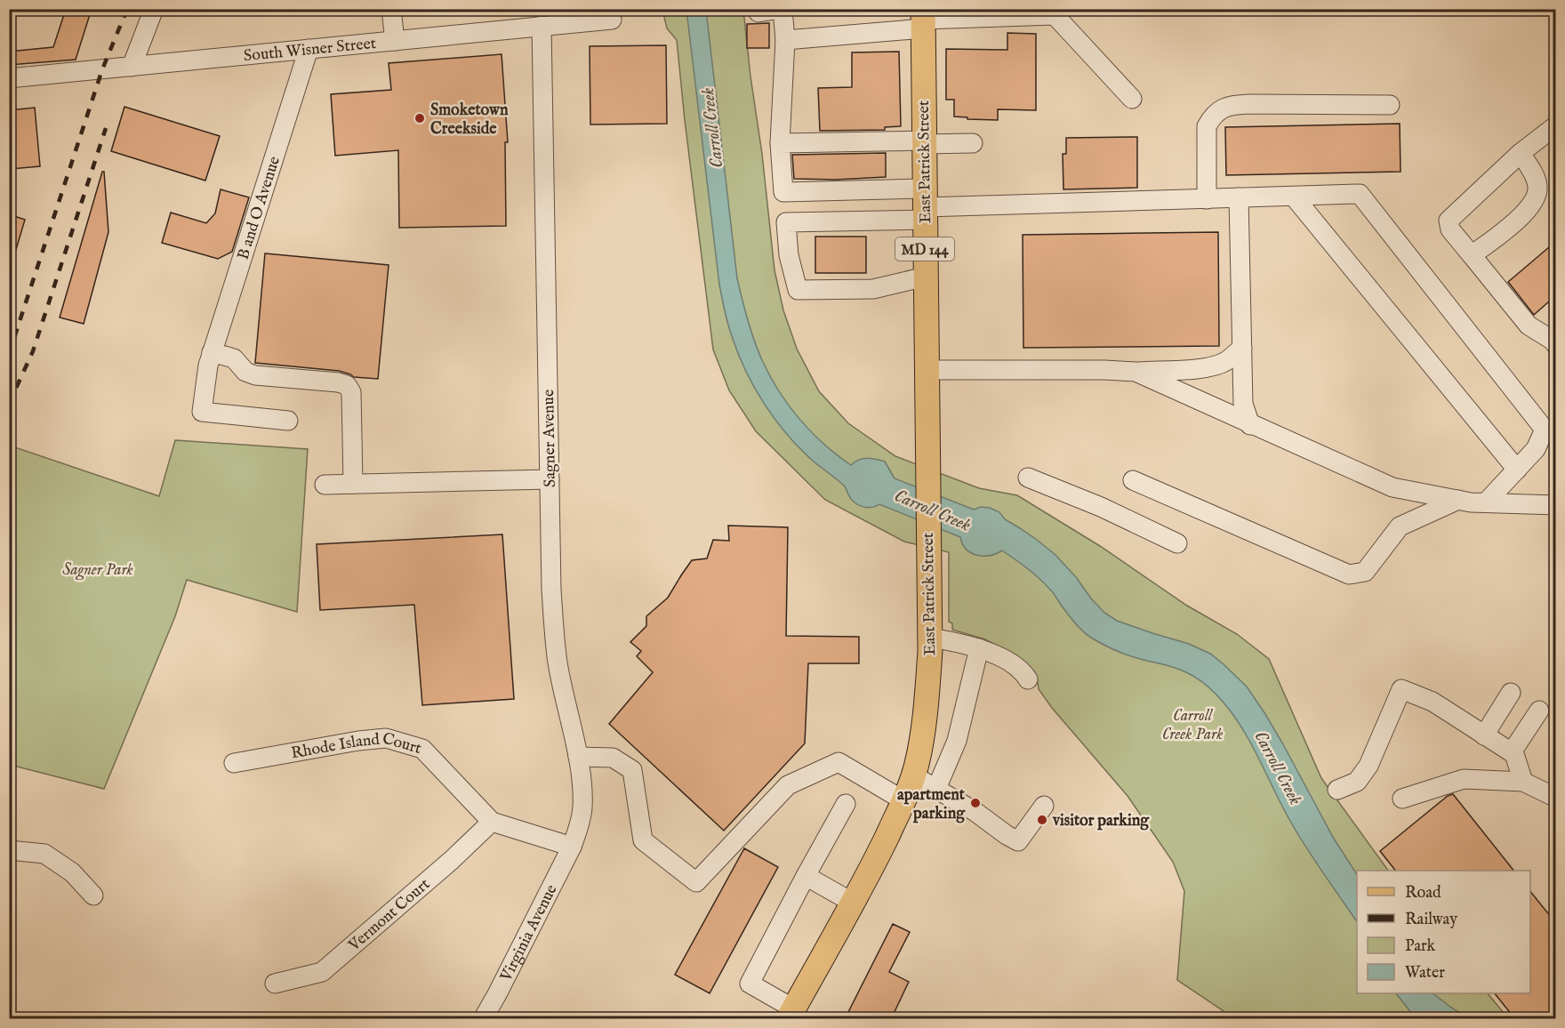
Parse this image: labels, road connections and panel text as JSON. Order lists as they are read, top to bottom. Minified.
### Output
{"streets":{"main road":["East Patrick Street","MD 144"],"street":["South Wisner Street","B and O Avenue","Sagner Avenue","Rhode Island Court","Vermont Court","Virginia Avenue"]},"crossings":[["South Wisner Street","B and O Avenue"],["South Wisner Street","Sagner Avenue"],["Sagner Avenue","Rhode Island Court"],["Sagner Avenue","Virginia Avenue"],["Rhode Island Court","Vermont Court"],["Rhode Island Court","Virginia Avenue"]],"water":["Carroll Creek"],"parks":["Sagner Park","Carroll Creek Park"],"places":["Smoketown Creekside","apartment parking","visitor parking"],"legend":["Road","Railway","Park","Water"]}
